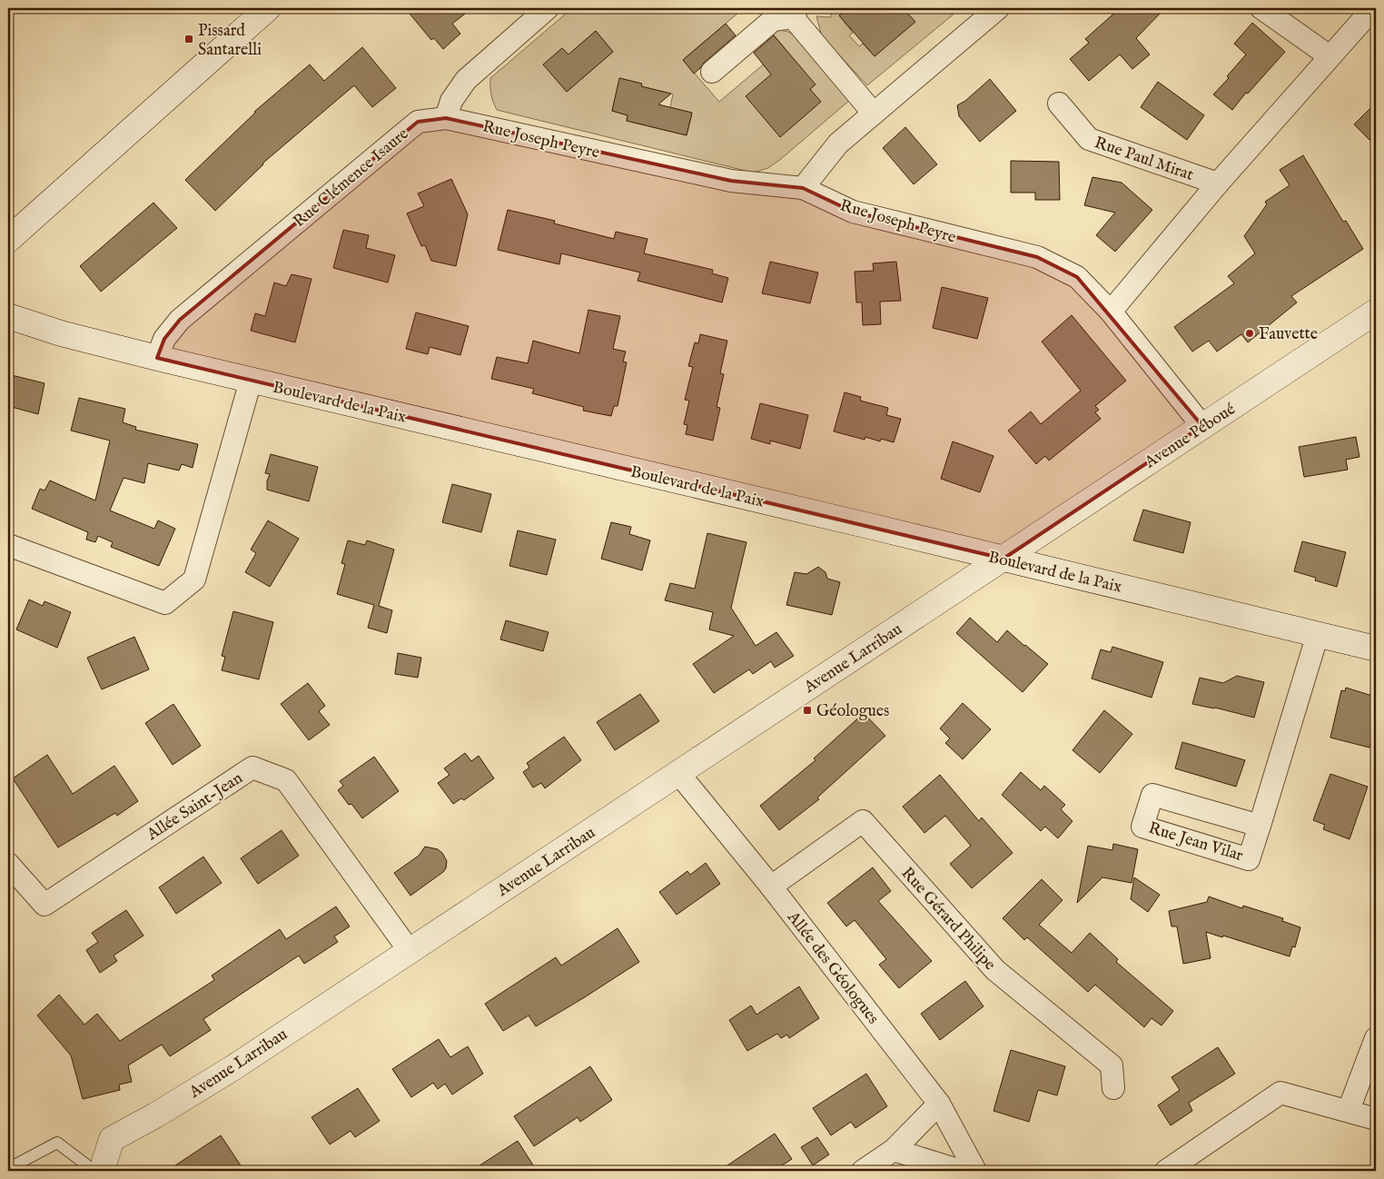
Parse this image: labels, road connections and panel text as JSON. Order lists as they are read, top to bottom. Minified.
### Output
{"streets":{"main road":["Boulevard de la Paix","Avenue Péboué","Avenue Larribau"],"street":["Rue Joseph Peyre","Rue Paul Mirat","Rue Clémence Isaure","Allée Saint-Jean","Rue Jean Vilar","Rue Gérard Philipe","Allée des Géologues"]},"crossings":[["Rue Joseph Peyre","Rue Paul Mirat"],["Rue Joseph Peyre","Rue Clémence Isaure"],["Rue Joseph Peyre","Avenue Péboué"],["Rue Clémence Isaure","Boulevard de la Paix"],["Boulevard de la Paix","Avenue Péboué"],["Boulevard de la Paix","Avenue Larribau"],["Boulevard de la Paix","Rue Jean Vilar"],["Avenue Péboué","Avenue Larribau"],["Avenue Larribau","Allée Saint-Jean"],["Avenue Larribau","Allée des Géologues"],["Rue Gérard Philipe","Allée des Géologues"]],"places":{"transit":["Pissard Santarelli","Géologues"],"other":["Fauvette"]}}
